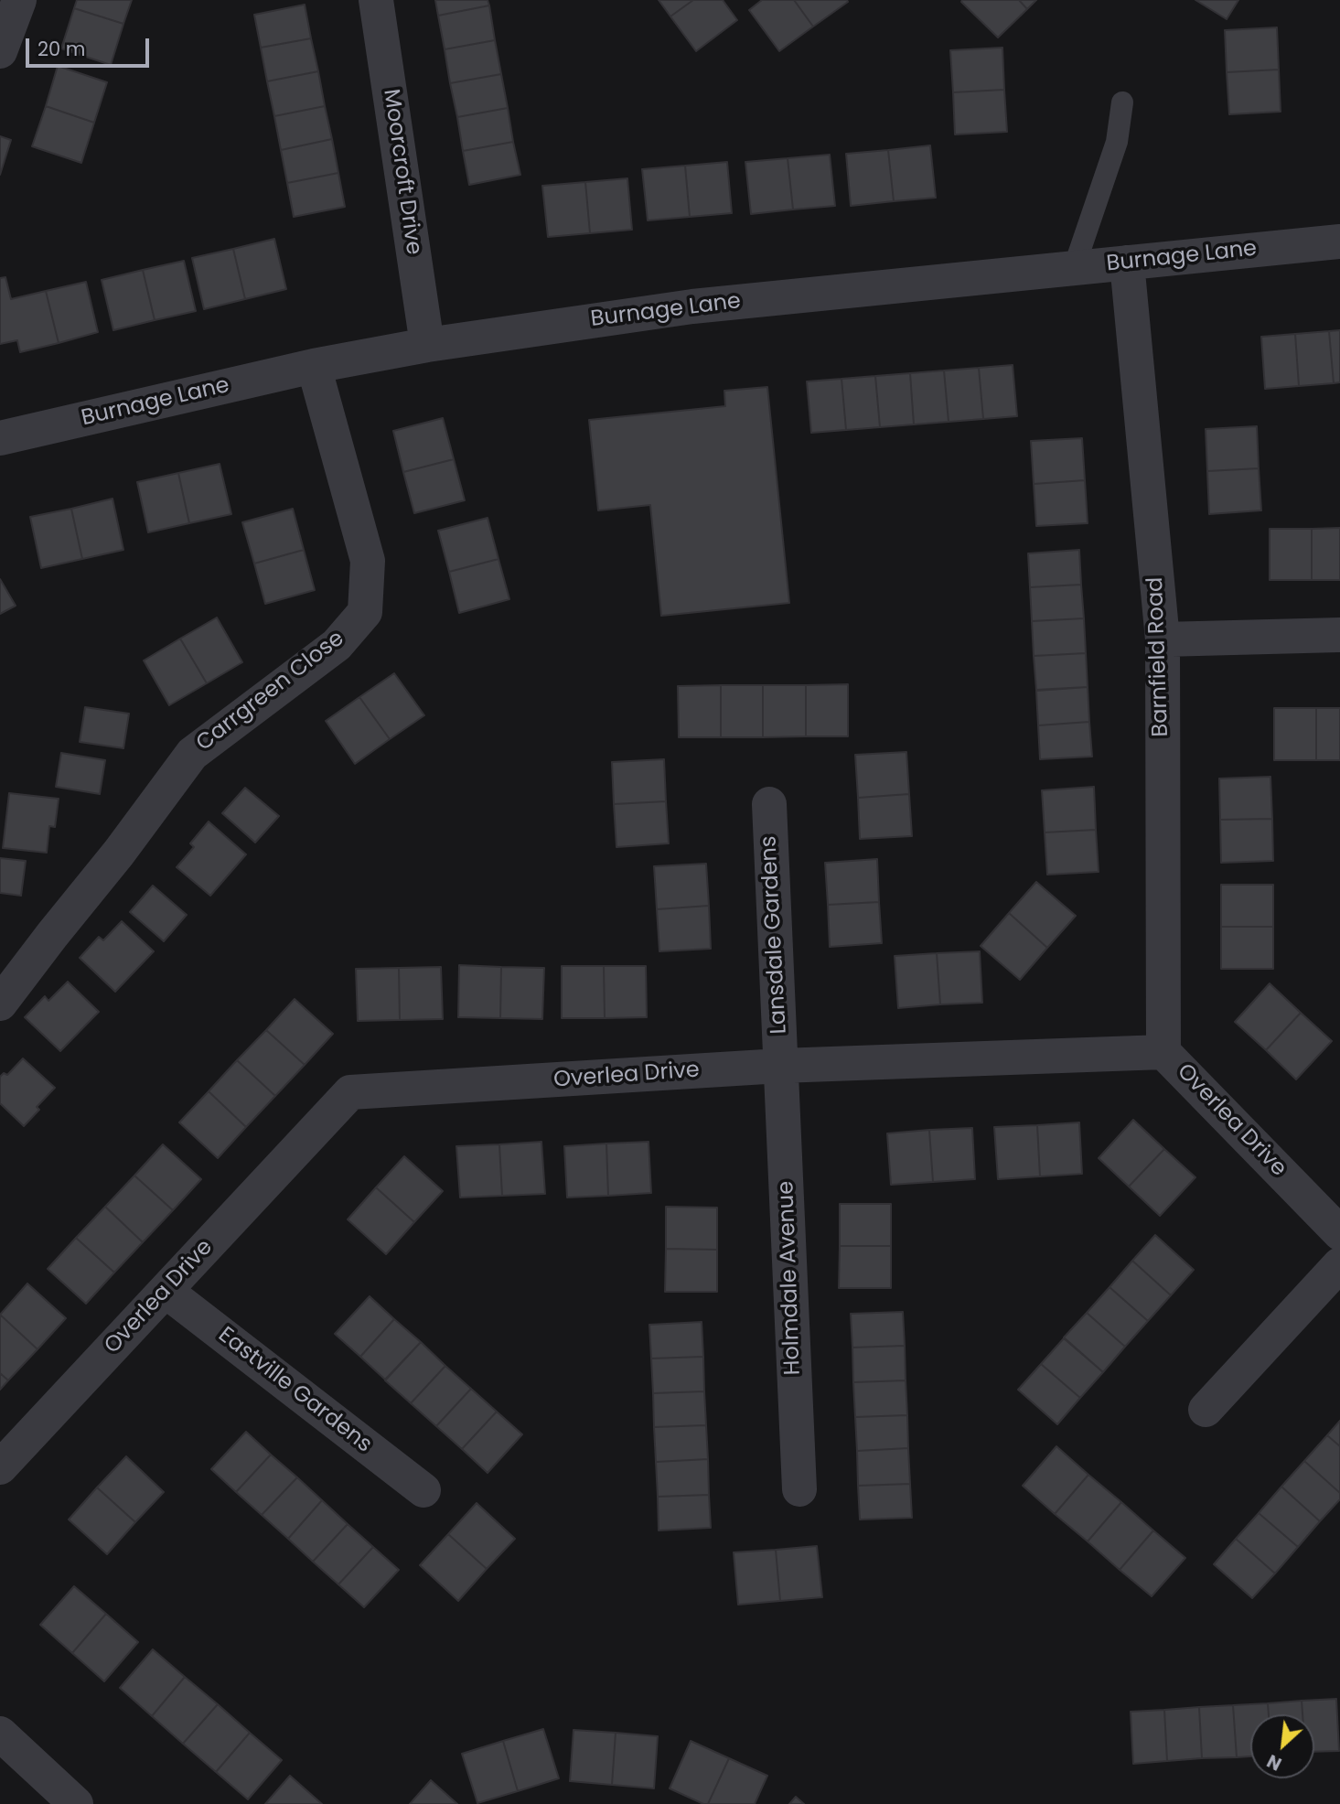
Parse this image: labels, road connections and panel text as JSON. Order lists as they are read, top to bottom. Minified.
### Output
{"streets":{"street":["Moorcroft Drive","Burnage Lane","Barnfield Road","Carrgreen Close","Lansdale Gardens","Overlea Drive","Holmdale Avenue","Eastville Gardens"]},"crossings":[["Moorcroft Drive","Burnage Lane"],["Burnage Lane","Barnfield Road"],["Burnage Lane","Carrgreen Close"],["Barnfield Road","Overlea Drive"],["Lansdale Gardens","Overlea Drive"],["Lansdale Gardens","Holmdale Avenue"],["Overlea Drive","Holmdale Avenue"],["Overlea Drive","Eastville Gardens"]],"scale_bar":"20 m","north":"bottom left"}
